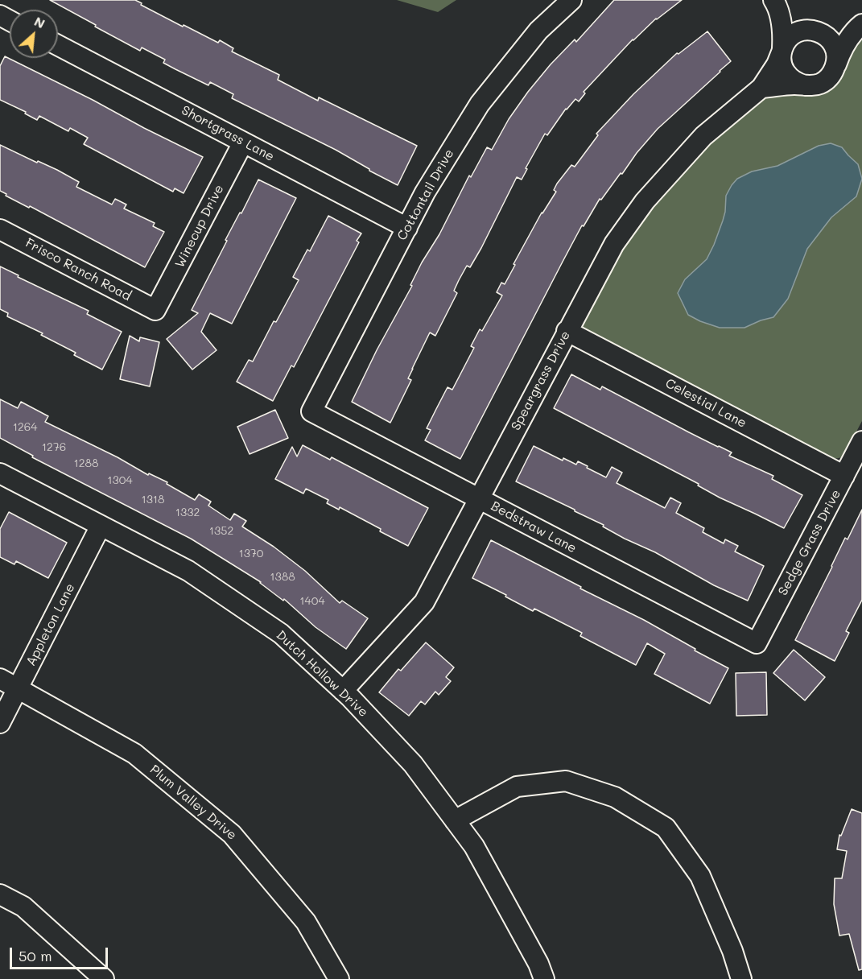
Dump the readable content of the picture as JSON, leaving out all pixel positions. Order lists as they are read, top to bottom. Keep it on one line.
{"streets":{"street":["Shortgrass Lane","Cottontail Drive","Winecup Drive","Frisco Ranch Road","Speargrass Drive","Celestial Lane","Bedstraw Lane","Sedge Grass Drive","Appleton Lane","Dutch Hollow Drive","Plum Valley Drive"]},"crossings":[["Shortgrass Lane","Cottontail Drive"],["Shortgrass Lane","Winecup Drive"],["Cottontail Drive","Bedstraw Lane"],["Winecup Drive","Frisco Ranch Road"],["Speargrass Drive","Celestial Lane"],["Speargrass Drive","Bedstraw Lane"],["Speargrass Drive","Dutch Hollow Drive"],["Celestial Lane","Sedge Grass Drive"],["Bedstraw Lane","Sedge Grass Drive"],["Appleton Lane","Dutch Hollow Drive"],["Appleton Lane","Plum Valley Drive"]],"house_numbers":["1264","1276","1288","1304","1318","1332","1352","1370","1388","1404"],"scale_bar":"50 m","north":"top right"}
